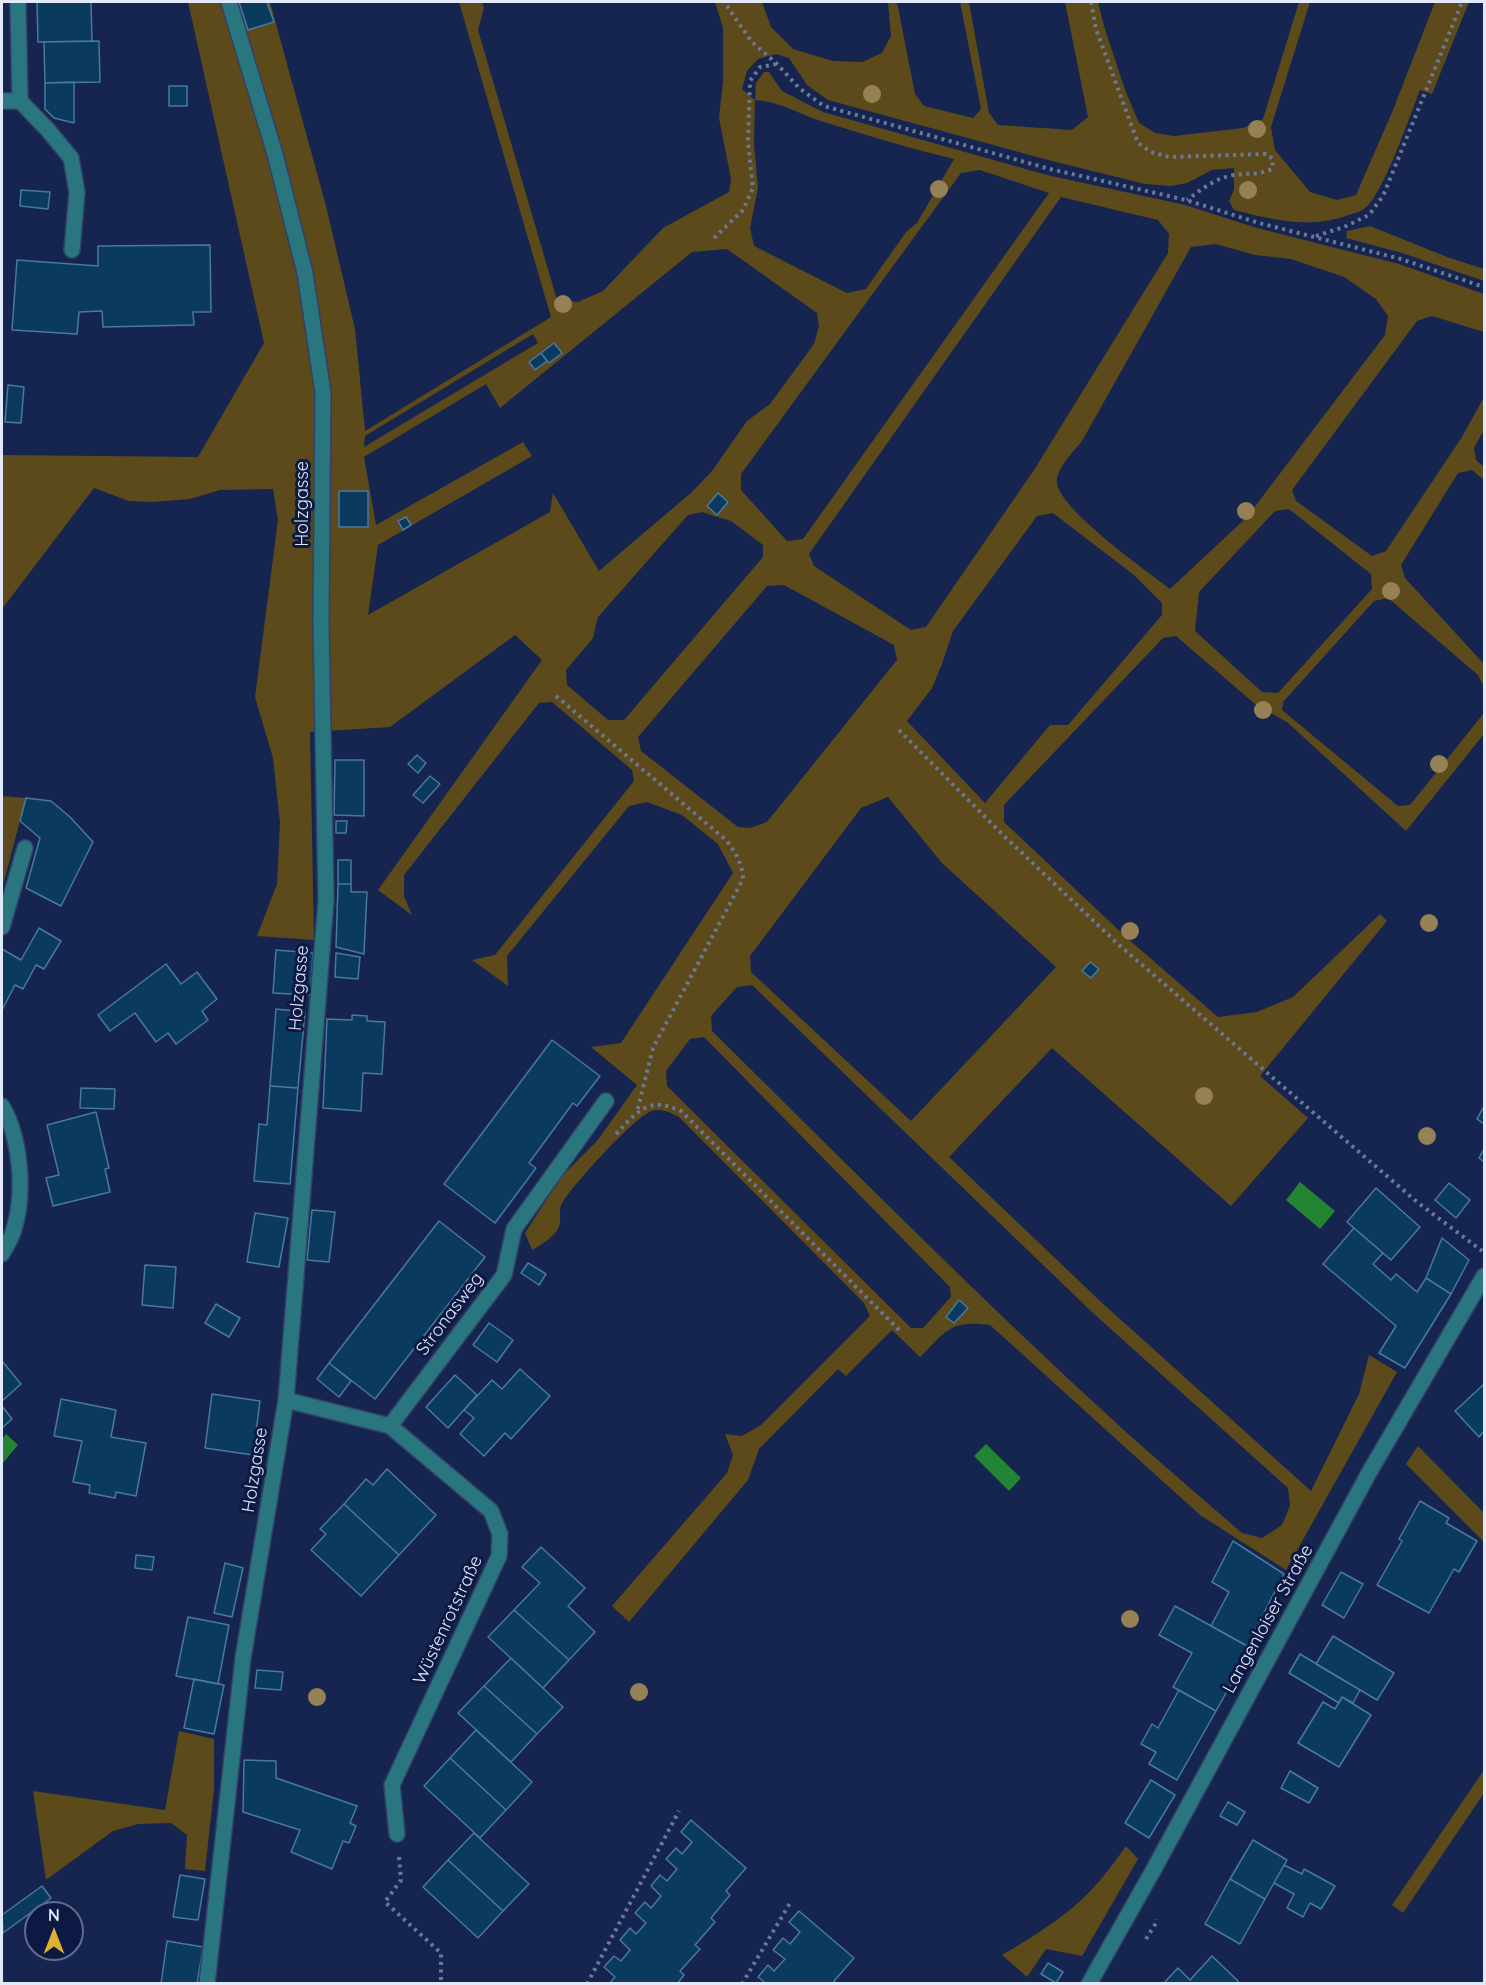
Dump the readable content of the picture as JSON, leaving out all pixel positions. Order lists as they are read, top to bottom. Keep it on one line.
{"streets":{"street":["Holzgasse","Stronasweg","Langenloiser Straße","Wüstenrotstraße"]},"crossings":[["Holzgasse","Wüstenrotstraße"],["Stronasweg","Wüstenrotstraße"]],"north":"top"}
